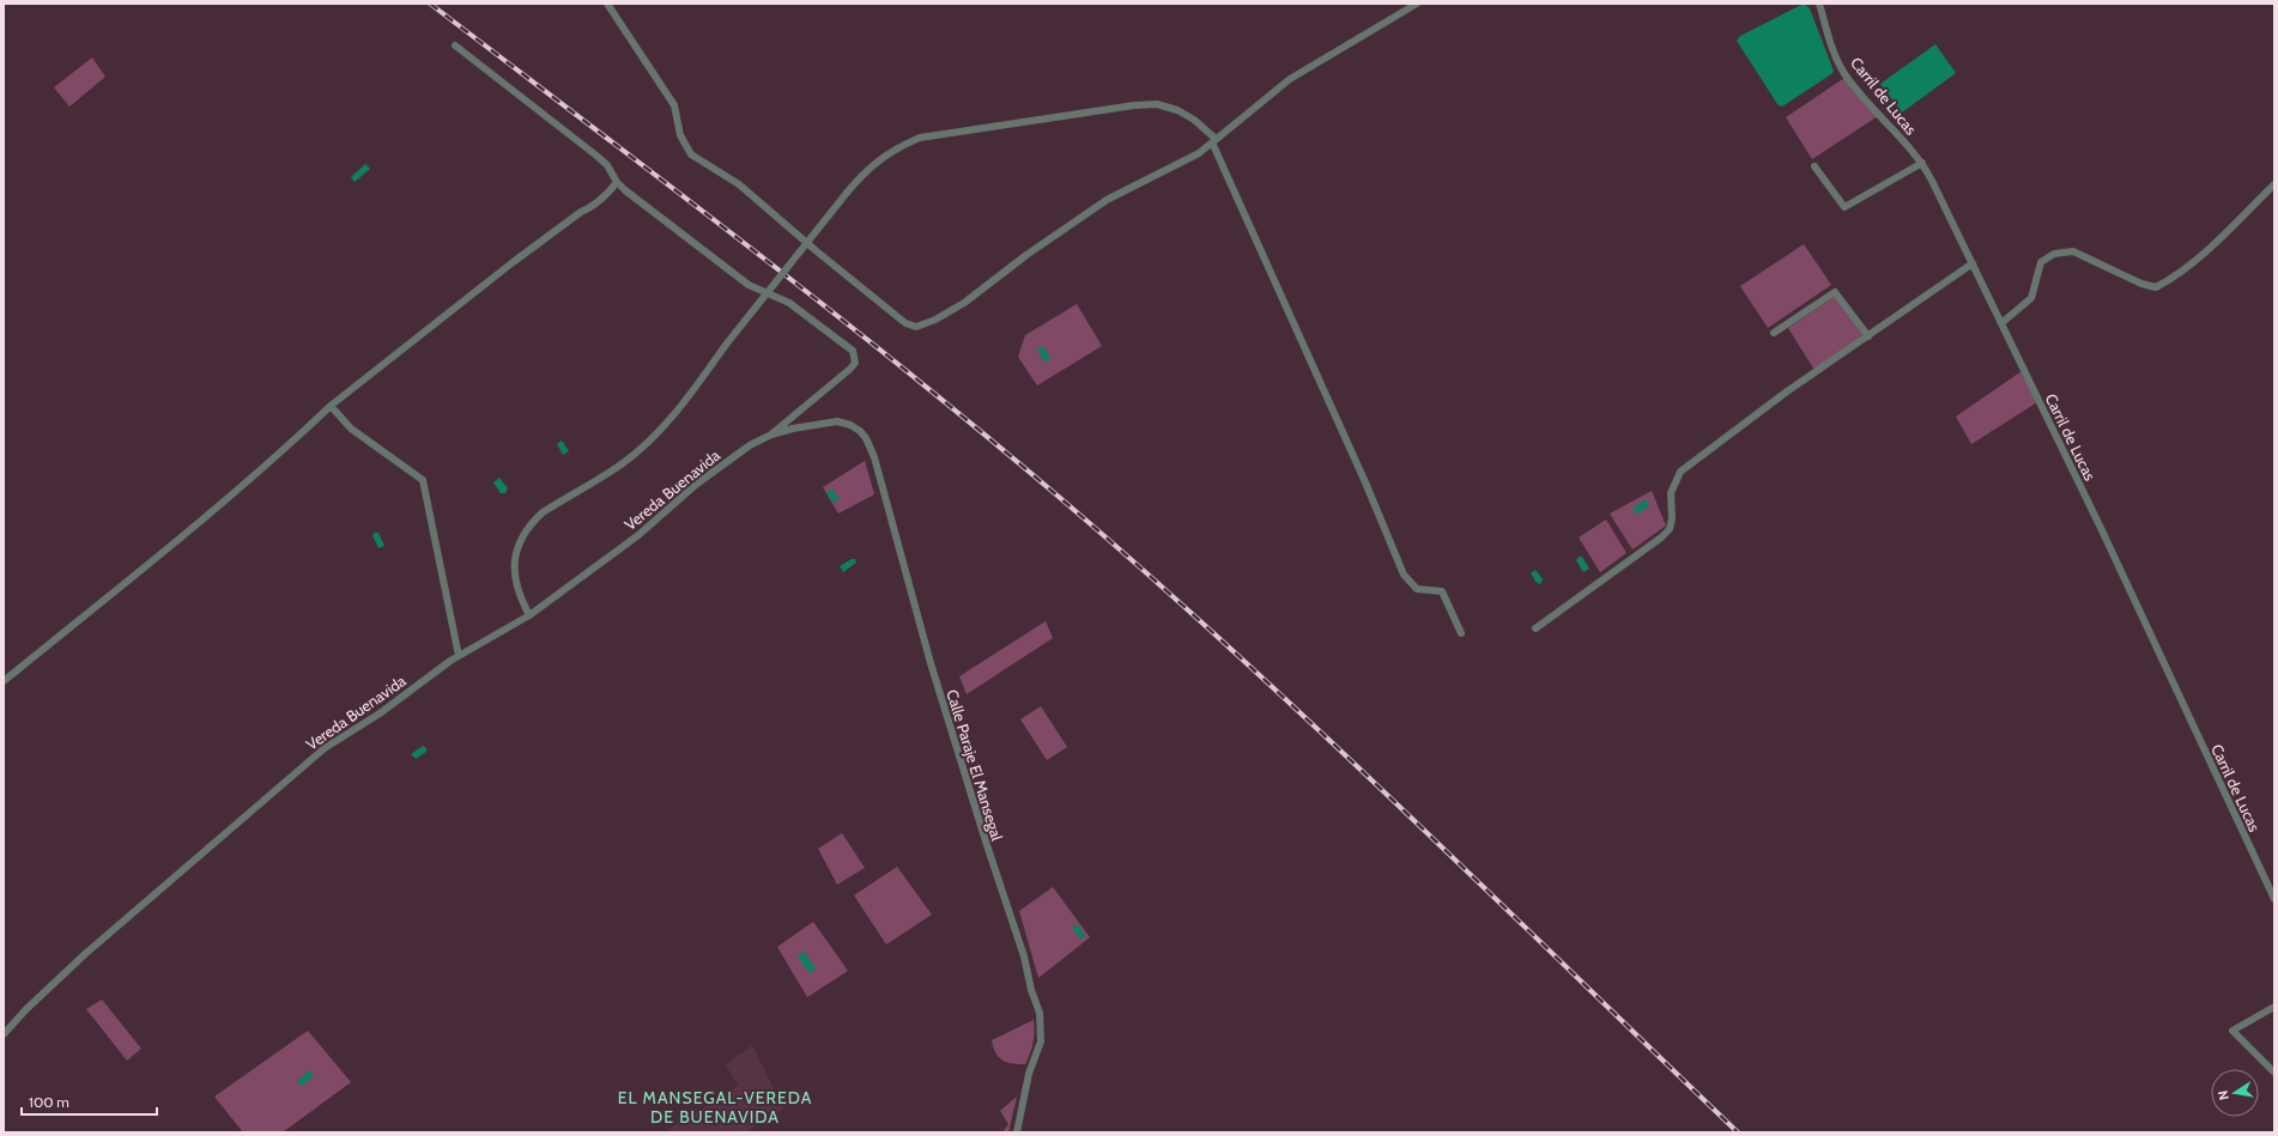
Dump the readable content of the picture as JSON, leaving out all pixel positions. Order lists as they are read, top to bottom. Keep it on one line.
{"streets":{"street":["Carril de Lucas","Vereda Buenavida","Calle Paraje El Mansegal"]},"crossings":[["Vereda Buenavida","Calle Paraje El Mansegal"]],"districts":["EL MANSEGAL-VEREDA DE BUENAVIDA"],"scale_bar":"100 m","north":"left"}
